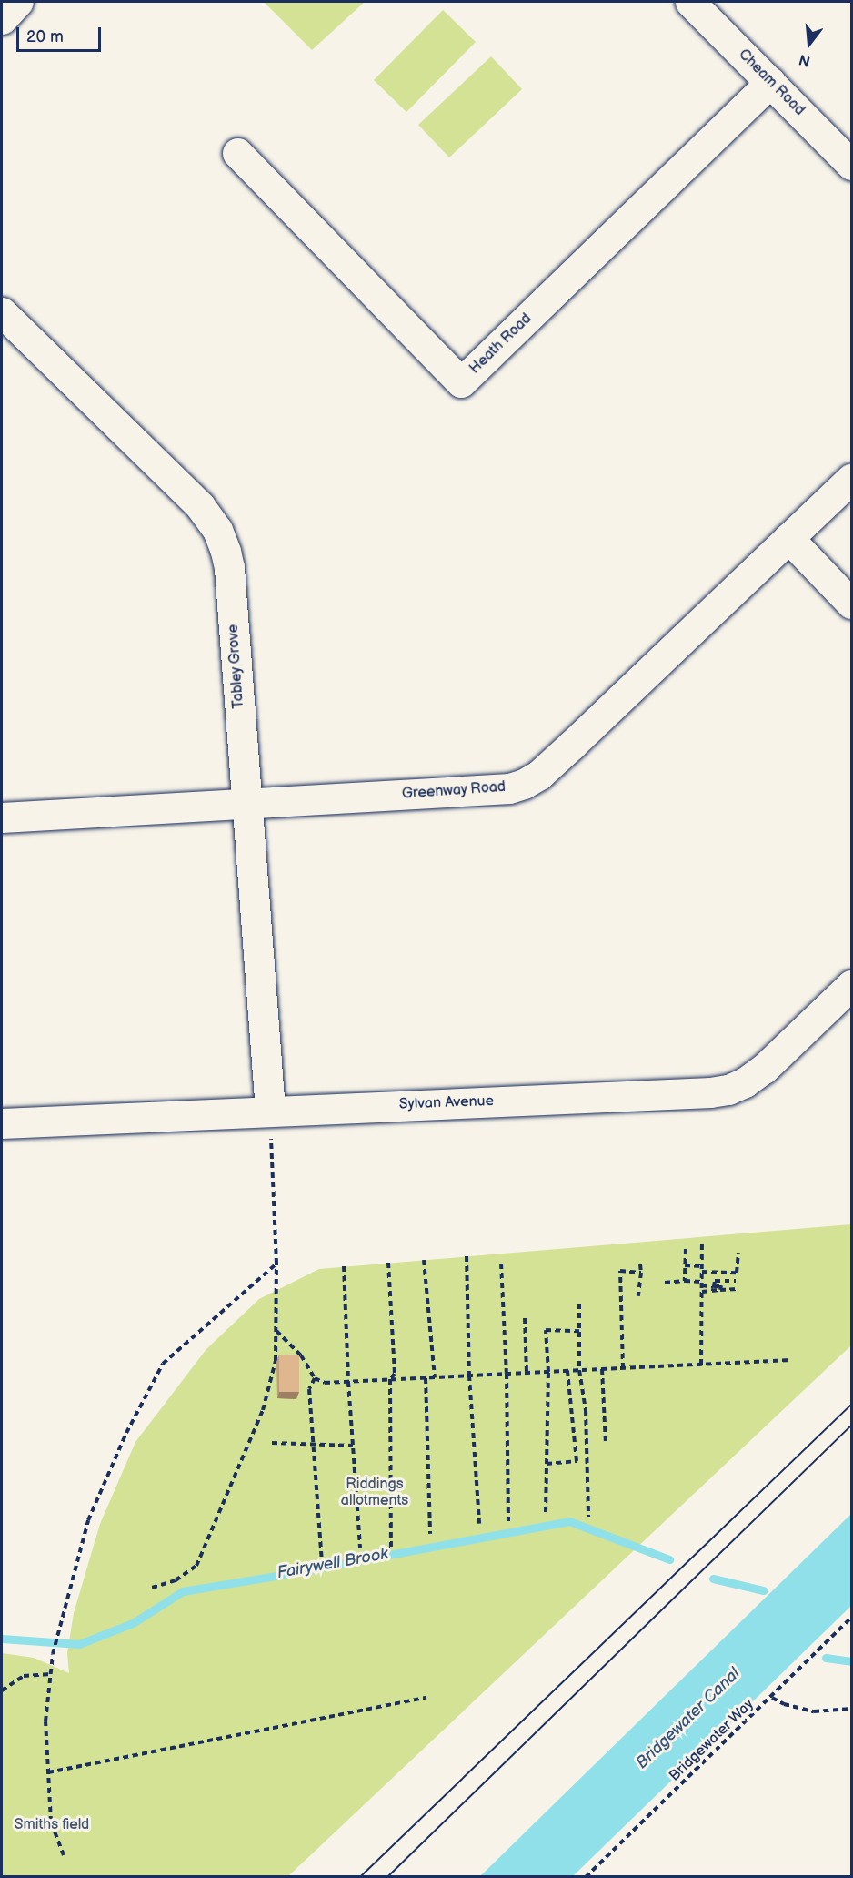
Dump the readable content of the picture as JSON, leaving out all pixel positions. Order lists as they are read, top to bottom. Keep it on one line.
{"streets":{"street":["Cheam Road","Heath Road","Tabley Grove","Greenway Road","Sylvan Avenue"],"path":["Bridgewater Way"]},"crossings":[["Cheam Road","Heath Road"],["Tabley Grove","Greenway Road"],["Tabley Grove","Sylvan Avenue"]],"water":["Fairywell Brook","Bridgewater Canal"],"parks":["Riddings allotments","Smiths field"],"scale_bar":"20 m","north":"bottom"}
